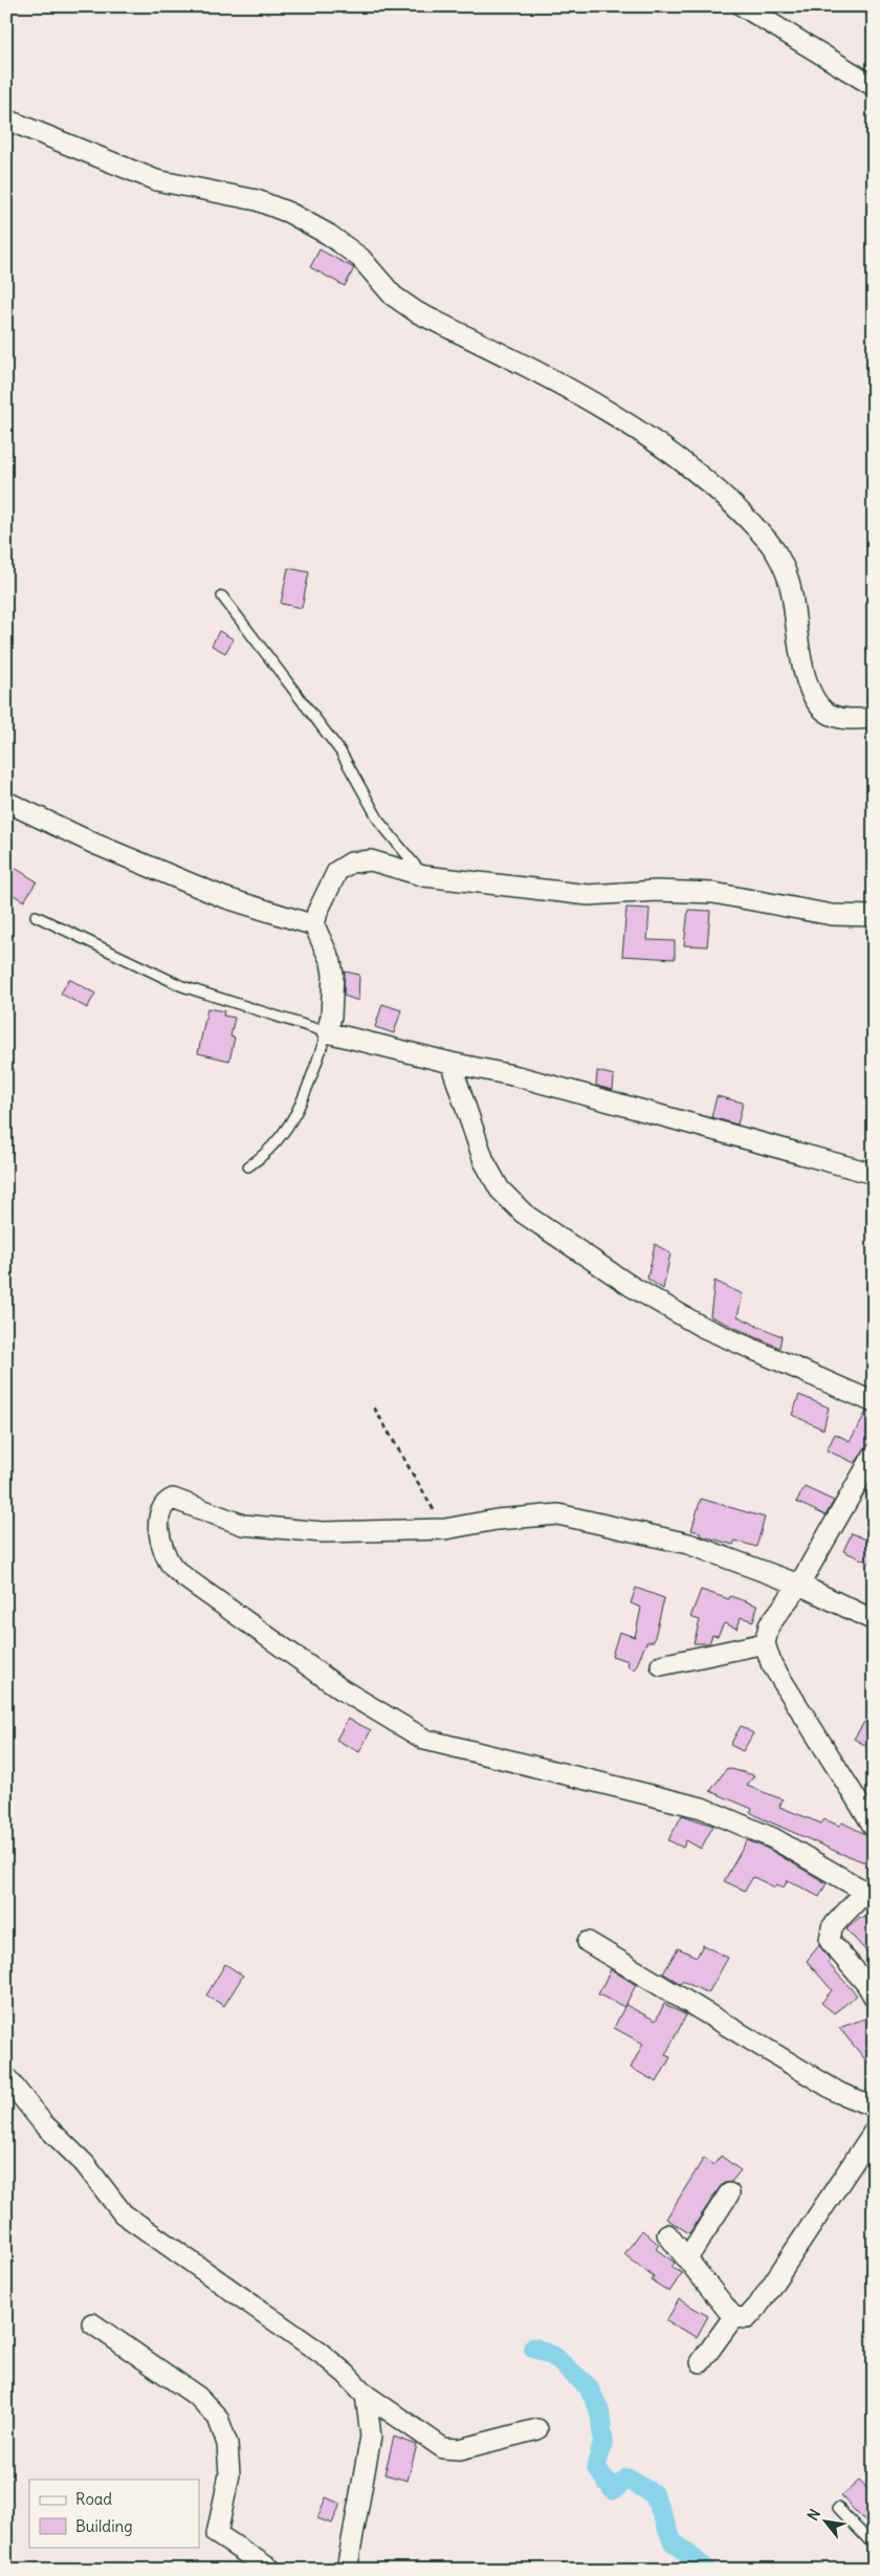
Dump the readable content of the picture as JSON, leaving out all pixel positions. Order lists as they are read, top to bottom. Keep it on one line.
{"legend":["Road","Building"],"north":"top left"}
